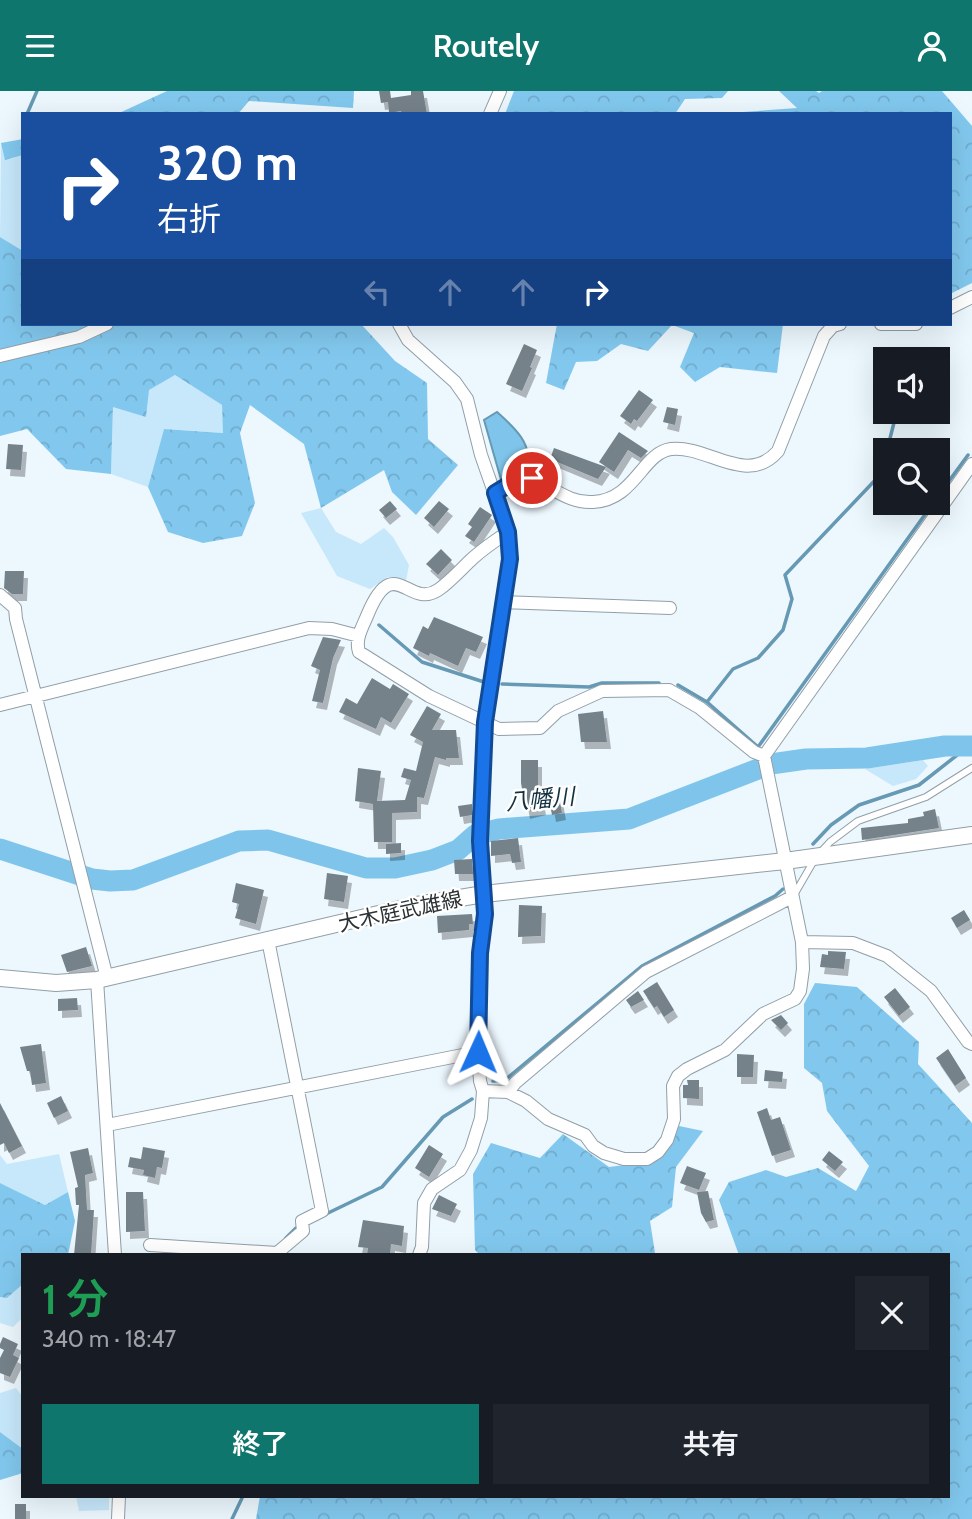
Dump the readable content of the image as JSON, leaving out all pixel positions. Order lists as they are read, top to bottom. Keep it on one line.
{"streets":{"main road":["大木庭武雄線"]},"water":["八幡川"],"page":{"header":"Routely","turn":["320 m","右折"],"heading":["1 分","340 m · 18:47"],"buttons":["終了","共有"]}}
